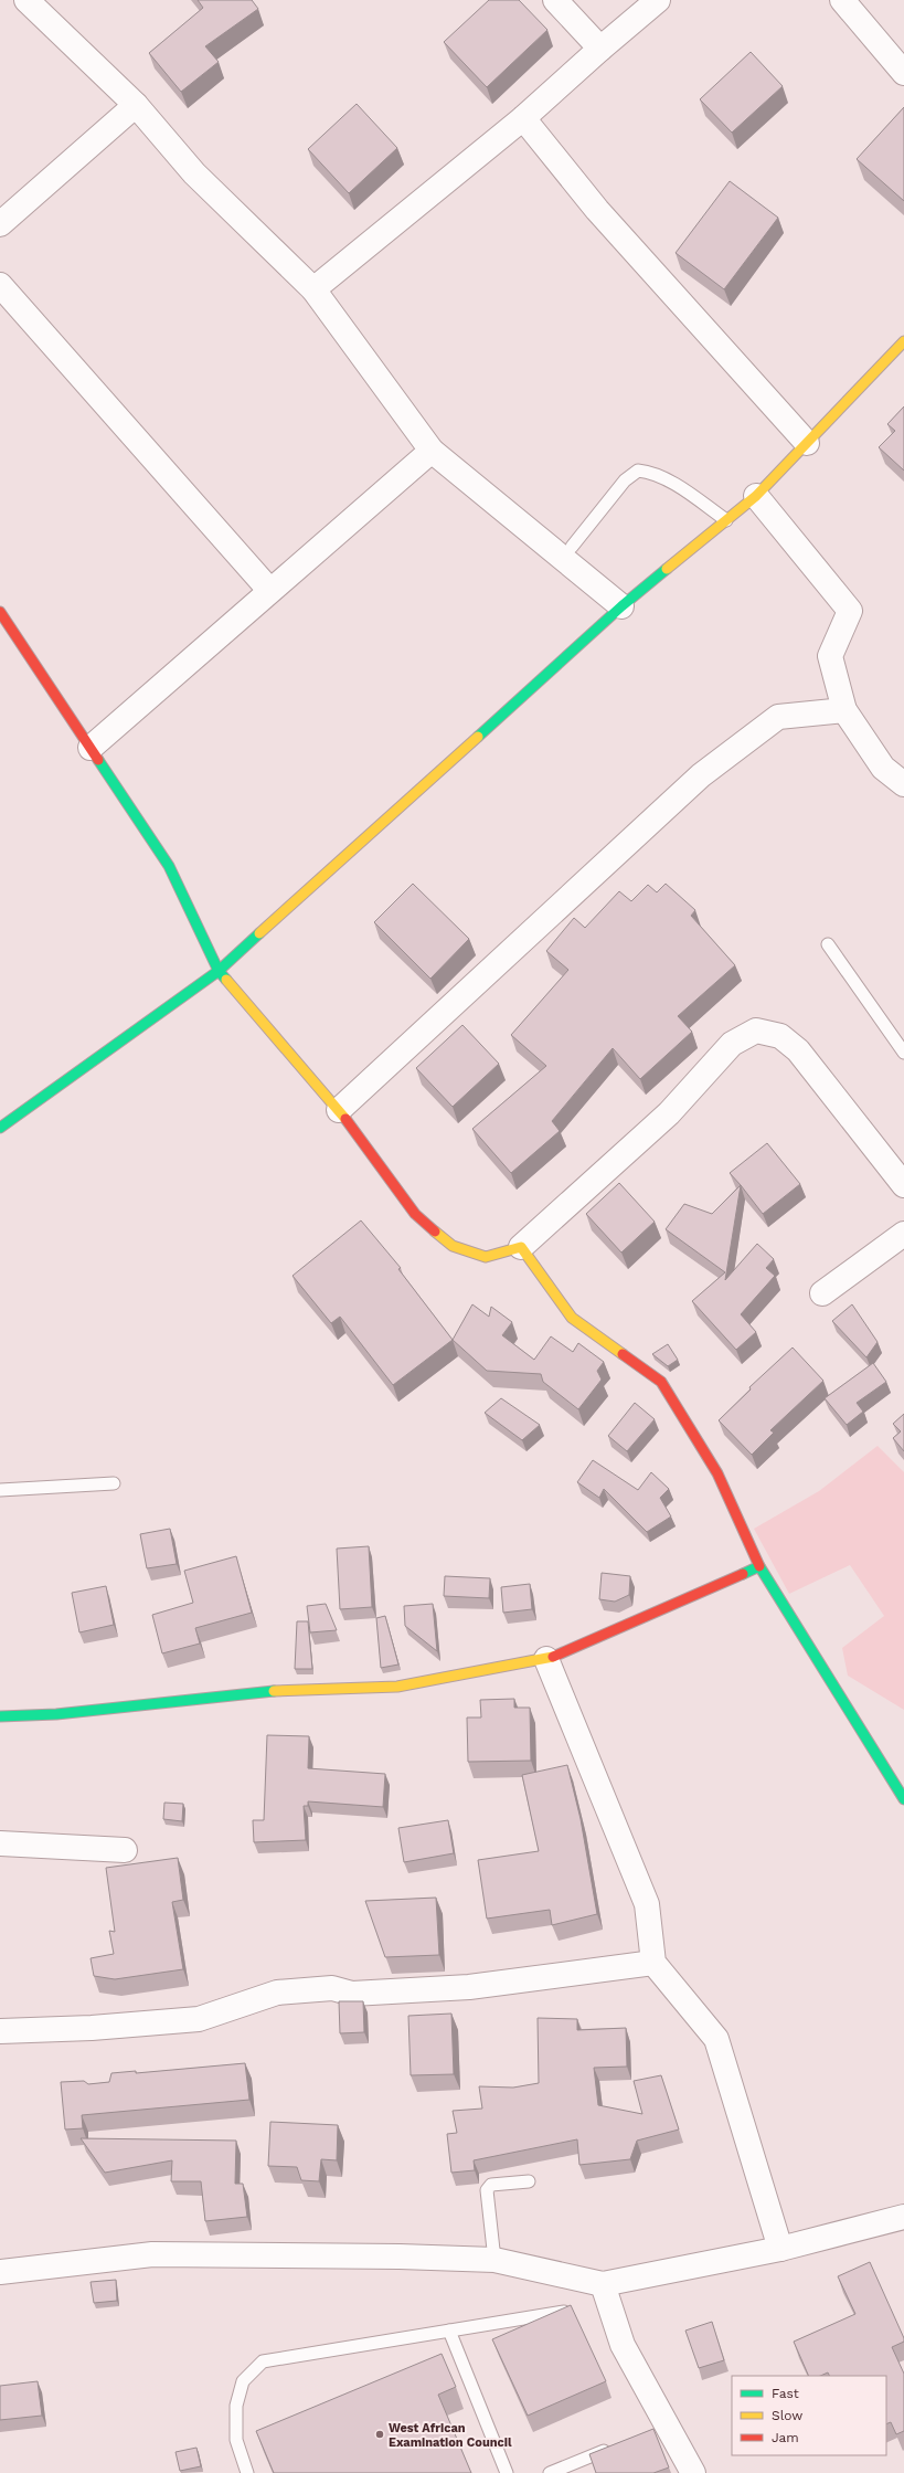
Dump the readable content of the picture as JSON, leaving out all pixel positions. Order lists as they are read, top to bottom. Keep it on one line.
{"places":["West African Examination Council"],"legend":["Fast","Slow","Jam"]}
